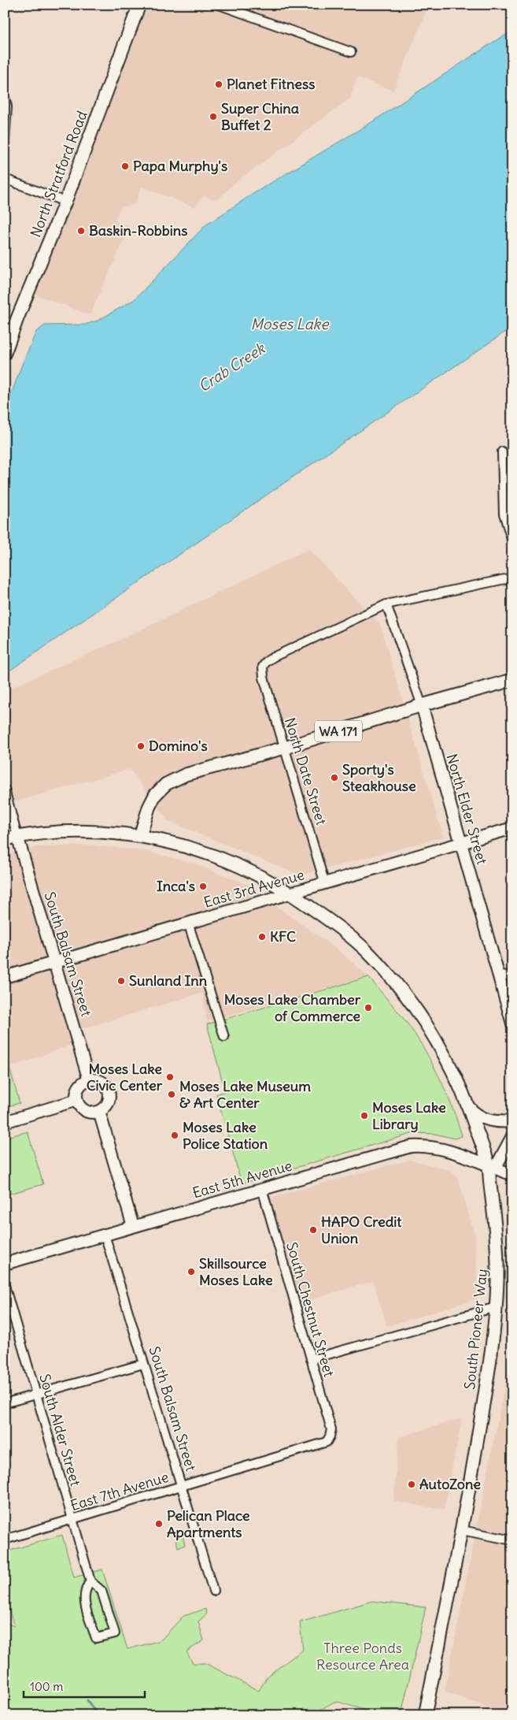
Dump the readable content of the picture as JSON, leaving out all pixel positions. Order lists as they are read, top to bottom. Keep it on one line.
{"streets":{"main road":["North Stratford Road","WA 171","North Elder Street","East 3rd Avenue","South Balsam Street","East 5th Avenue","South Pioneer Way"],"street":["North Date Street","South Chestnut Street","South Alder Street","East 7th Avenue"]},"crossings":[["WA 171","North Date Street"],["WA 171","North Elder Street"],["WA 171","South Pioneer Way"],["North Date Street","North Elder Street"],["North Date Street","East 3rd Avenue"],["North Elder Street","East 3rd Avenue"],["East 3rd Avenue","South Balsam Street"],["East 3rd Avenue","South Pioneer Way"],["South Balsam Street","East 5th Avenue"],["South Balsam Street","South Pioneer Way"],["South Balsam Street","East 7th Avenue"],["East 5th Avenue","South Chestnut Street"],["East 5th Avenue","South Pioneer Way"],["South Chestnut Street","East 7th Avenue"],["South Alder Street","East 7th Avenue"]],"water":["Moses Lake","Crab Creek"],"parks":["Three Ponds Resource Area"],"places":["Planet Fitness","Super China Buffet 2","Papa Murphy's","Baskin-Robbins","Domino's","Sporty's Steakhouse","Inca's","KFC","Sunland Inn","Moses Lake Chamber of Commerce","Moses Lake Civic Center","Moses Lake Museum & Art Center","Moses Lake Library","Moses Lake Police Station","HAPO Credit Union","Skillsource Moses Lake","AutoZone","Pelican Place Apartments"],"scale_bar":"100 m"}
